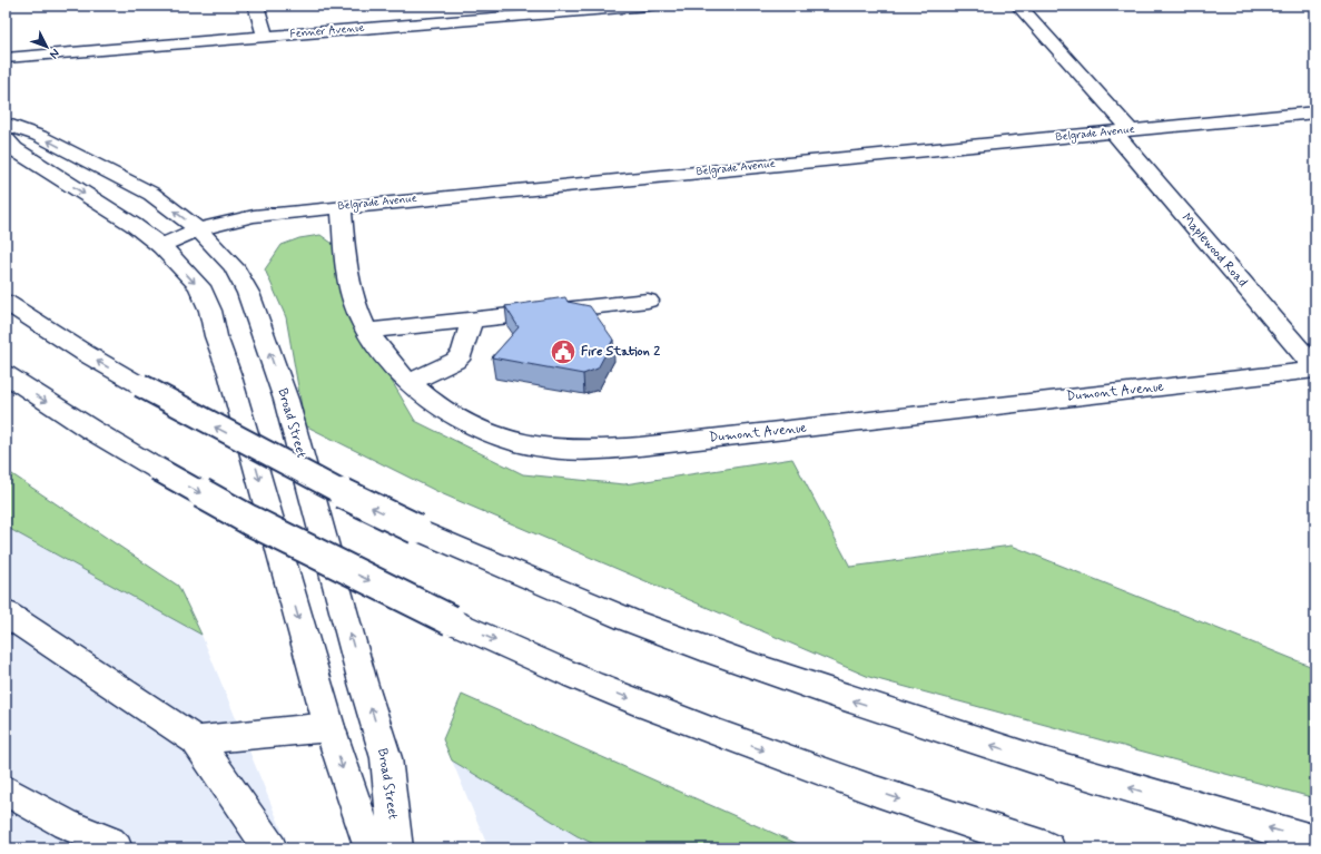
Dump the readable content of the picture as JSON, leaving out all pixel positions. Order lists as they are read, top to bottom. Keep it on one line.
{"streets":{"main road":["Fenner Avenue","Belgrade Avenue","Maplewood Road","Dumont Avenue","Broad Street"]},"crossings":[["Belgrade Avenue","Maplewood Road"],["Belgrade Avenue","Dumont Avenue"],["Belgrade Avenue","Broad Street"],["Maplewood Road","Dumont Avenue"]],"places":{"public building":["Fire Station 2"]},"north":"bottom right"}
